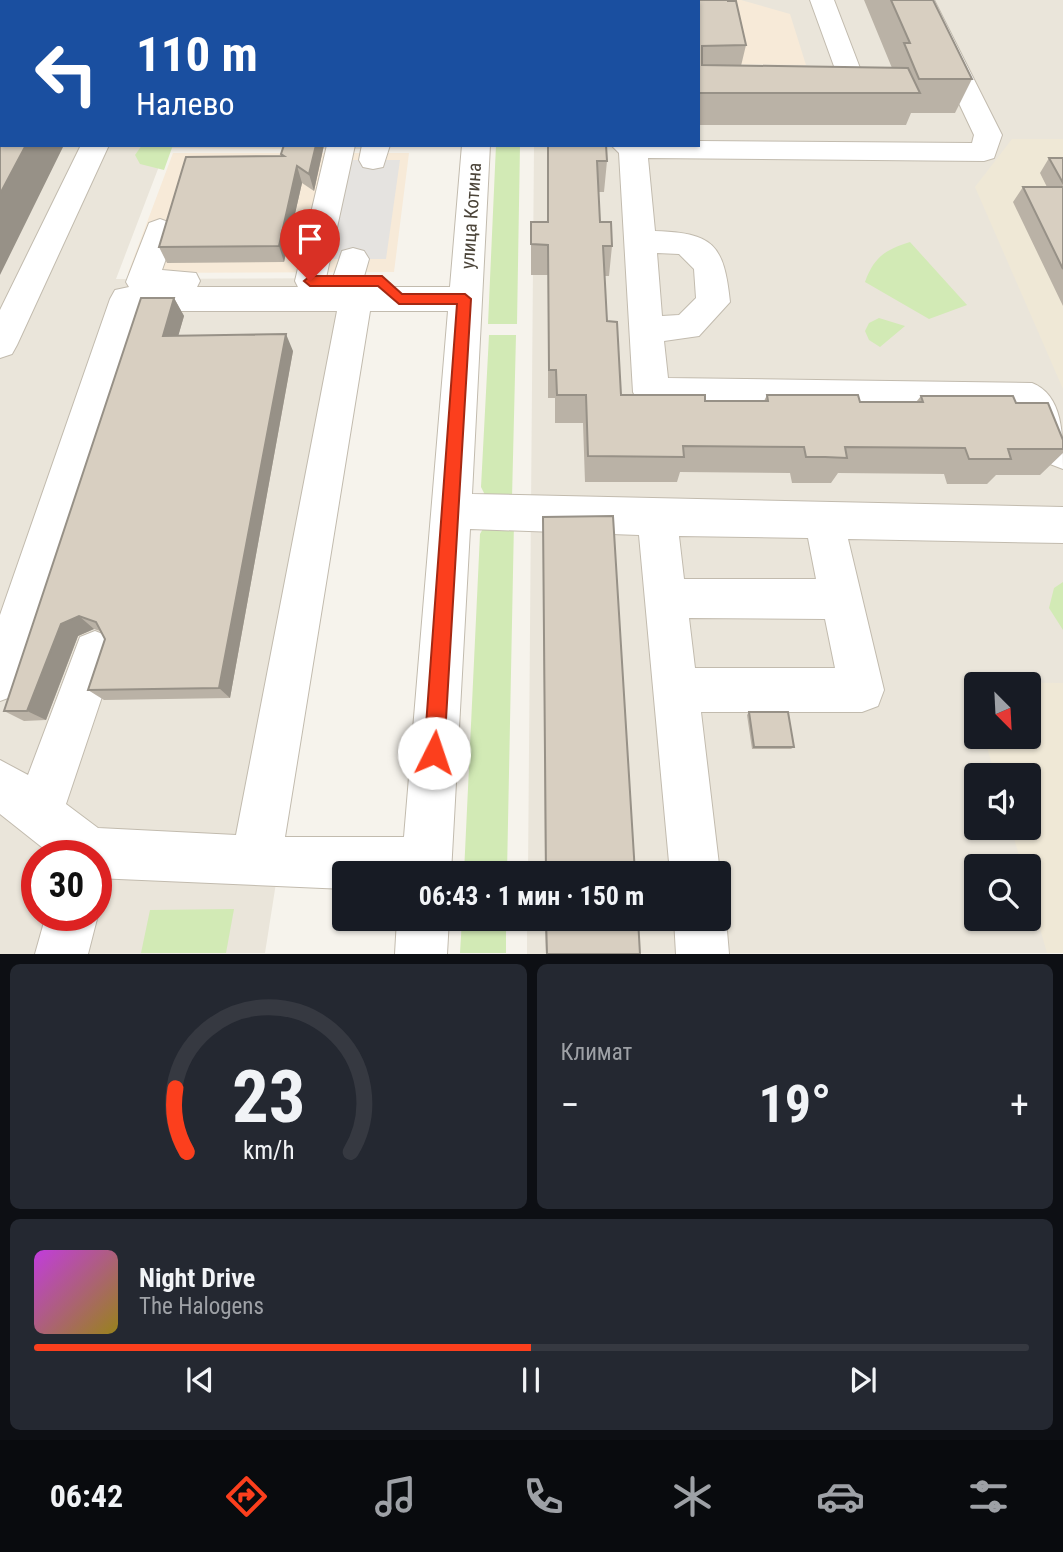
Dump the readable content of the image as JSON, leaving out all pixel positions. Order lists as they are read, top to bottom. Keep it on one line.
{"streets":{"street":["улица Котина"]},"north":"bottom right","page":{"turn":["110 m","Налево"],"limit":"30","trip":"06:43 · 1 мин · 150 m","tile":"Климат","heat":["−","19°","+"],"song":["Night Drive","The Halogens"],"tabs":"06:42","gauge":["23","km/h"]}}
